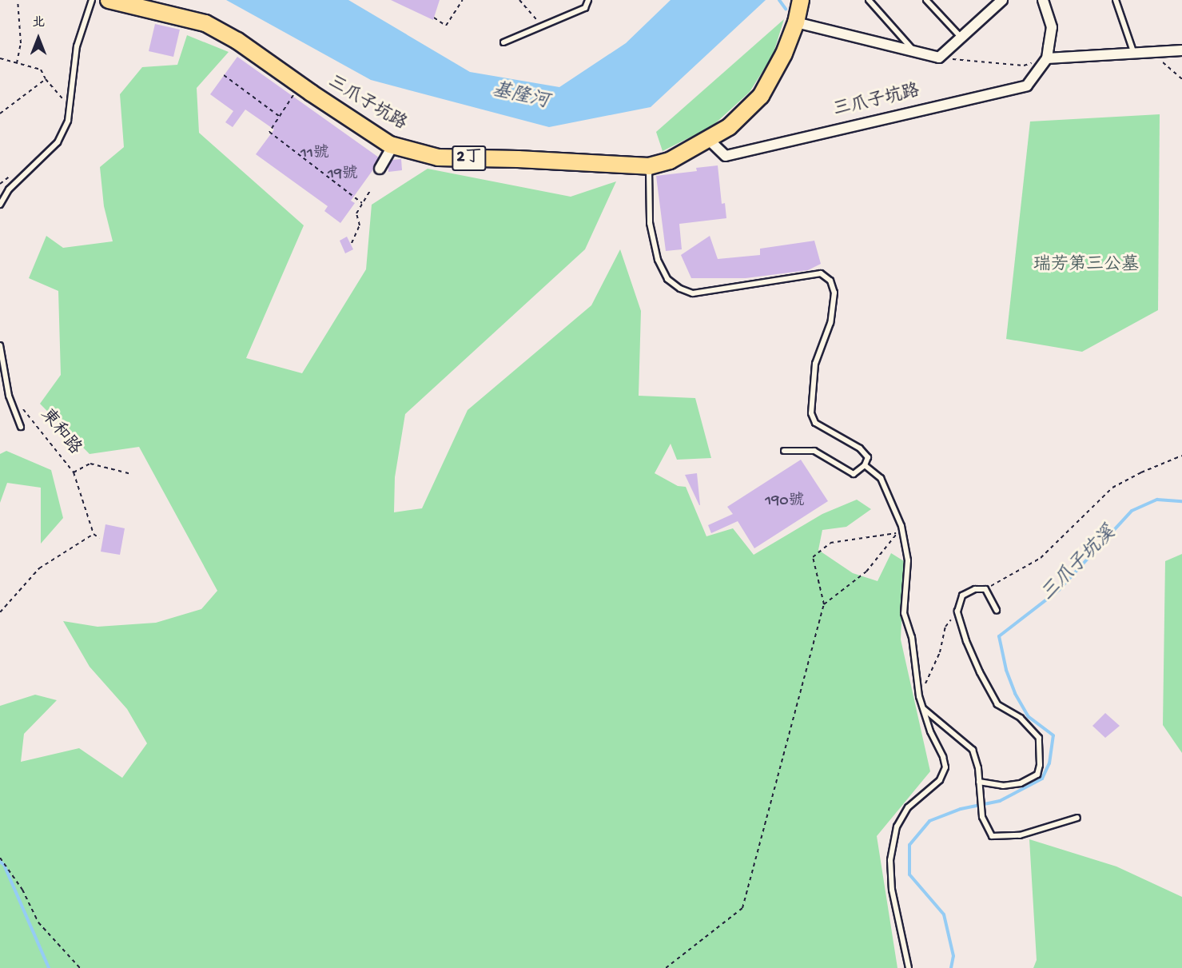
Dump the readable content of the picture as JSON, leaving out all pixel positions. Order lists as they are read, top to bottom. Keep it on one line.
{"streets":{"main road":["三爪子坑路","2丁"],"path":["東和路"]},"water":["基隆河","三爪子坑溪"],"parks":["瑞芳第三公墓"],"house_numbers":["11號","19號","190號"],"north":"top"}
